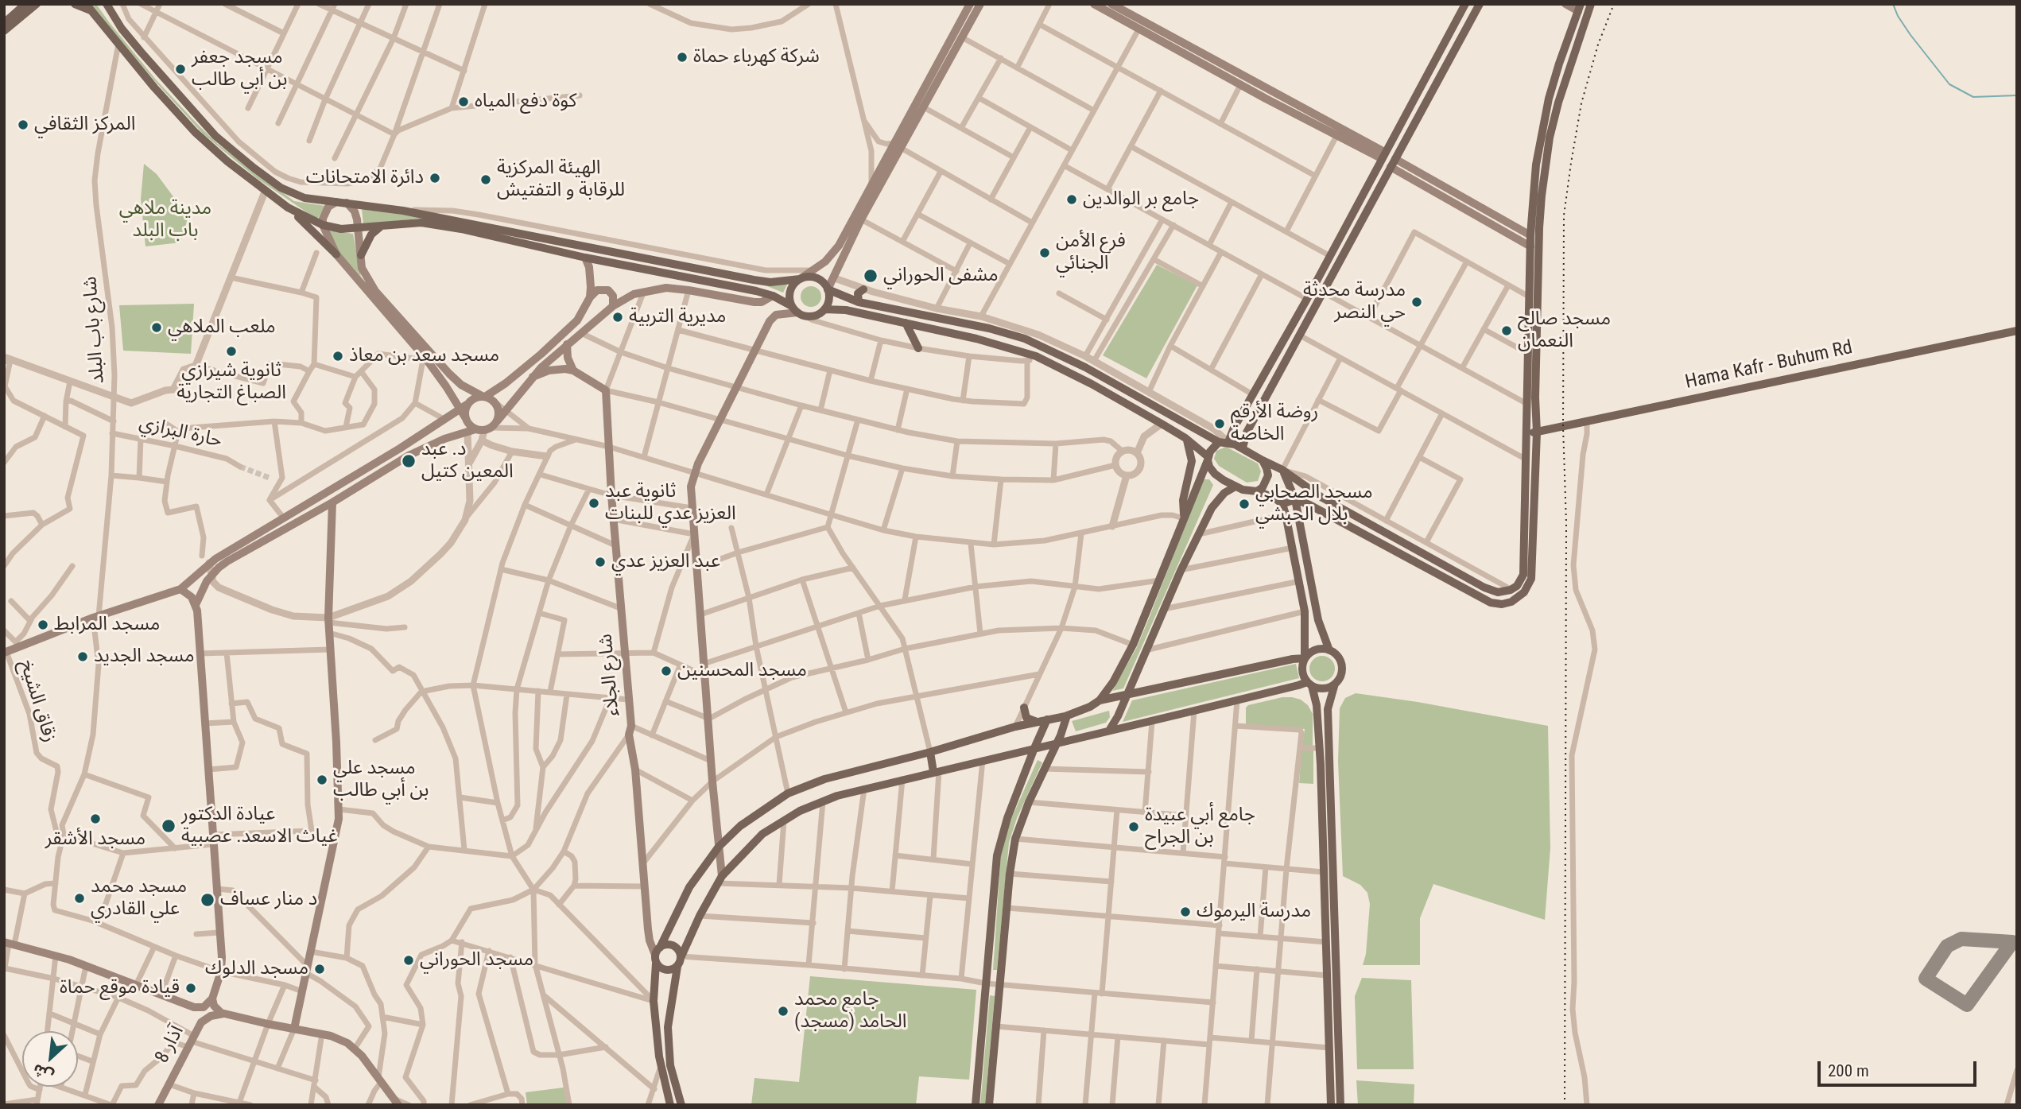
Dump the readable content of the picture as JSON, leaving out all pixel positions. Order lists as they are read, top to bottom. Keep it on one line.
{"streets":{"main road":["Hama Kafr - Buhum Rd","شارع الجلاء","8 آذار"],"street":["شارع باب البلد","حارة البرازي","زقاق الشيخ"]},"crossings":[["شارع باب البلد","حارة البرازي"],["شارع باب البلد","زقاق الشيخ"]],"parks":["مدينة ملاهي باب البلد"],"places":["شركة كهرباء حماة","مسجد جعفر بن أبي طالب","كوة دفع المياه","المركز الثقافي","دائرة الامتحانات","الهيئة المركزية للرقابة و التفتيش","جامع بر الوالدين","فرع الأمن الجنائي","مشفى الحوراني","مدرسة محدثة حي النصر","مديرية التربية","ملعب الملاهي","مسجد صالح النعمان","ثانوية شيرازي الصباغ التجارية","مسجد سعد بن معاذ","روضة الأرقم الخاصة","د. عبد المعين كتيل","ثانوية عبد العزيز عدي للبنات","مسجد الصحابي بلال الحبشي","عبد العزيز عدي","مسجد المرابط","مسجد الجديد","مسجد المحسنين","مسجد علي بن أبي طالب","مسجد الأشقر","عيادة الدكتور غياث الاسعد. عصبية","جامع أبي عبيدة بن الجراح","مسجد محمد علي القادري","د منار عساف","مدرسة اليرموك","مسجد الحوراني","مسجد الدلوك","قيادة موقع حماة","جامع محمد الحامد (مسجد)"],"scale_bar":"200 m","north":"bottom left"}
